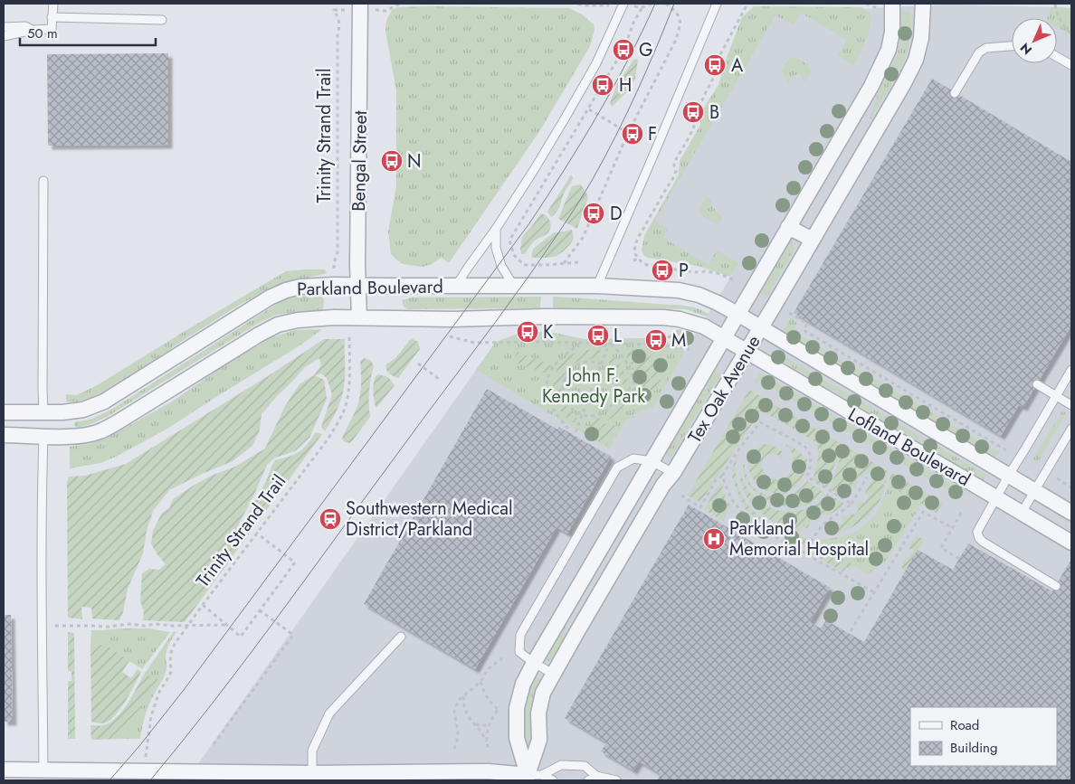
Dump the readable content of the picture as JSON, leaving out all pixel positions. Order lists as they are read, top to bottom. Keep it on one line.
{"streets":{"street":["Bengal Street","Parkland Boulevard","Tex Oak Avenue","Lofland Boulevard"],"path":["Trinity Strand Trail"]},"crossings":[["Bengal Street","Parkland Boulevard"],["Parkland Boulevard","Tex Oak Avenue"],["Parkland Boulevard","Lofland Boulevard"],["Tex Oak Avenue","Lofland Boulevard"]],"parks":["John F. Kennedy Park"],"places":{"bus stop":["G","A","H","B","F","N","D","P","K","L","M"],"station":["Southwestern Medical District/Parkland"],"hospital":["Parkland Memorial Hospital"]},"legend":["Road","Building"],"scale_bar":"50 m","north":"bottom left"}
